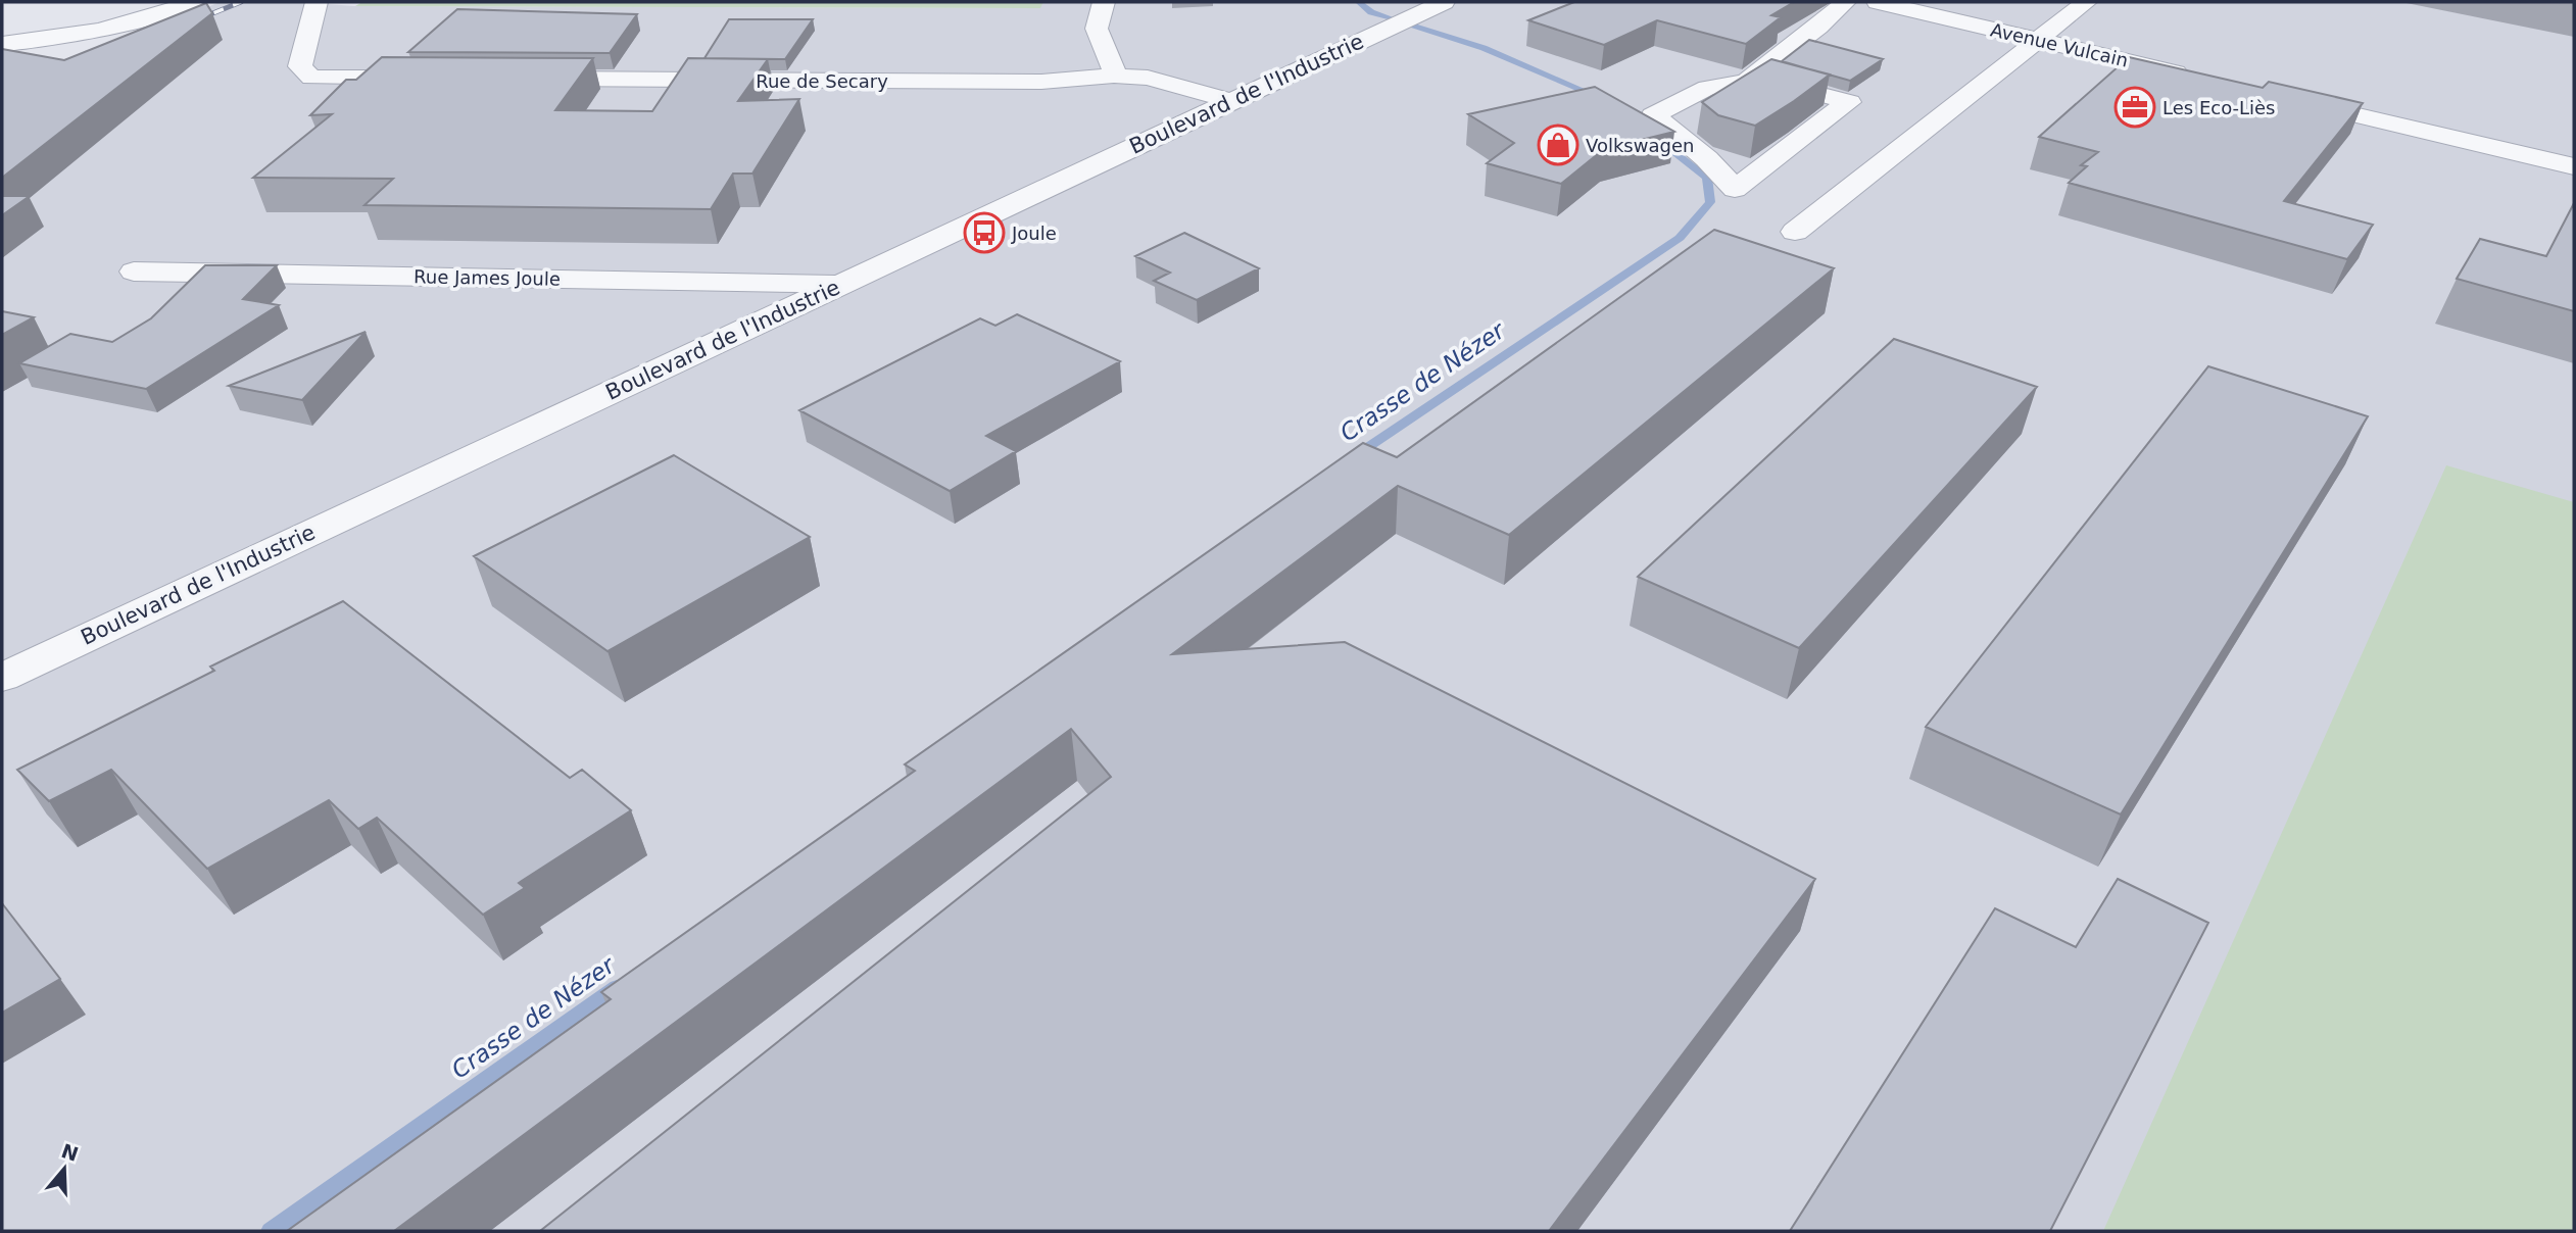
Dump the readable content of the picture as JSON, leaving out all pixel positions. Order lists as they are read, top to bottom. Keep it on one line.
{"streets":{"street":["Avenue Vulcain","Rue de Secary","Boulevard de l'Industrie","Rue James Joule"]},"crossings":[["Rue de Secary","Boulevard de l'Industrie"],["Boulevard de l'Industrie","Rue James Joule"]],"water":["Crasse de Nézer"],"places":{"office":["Les Eco-Liès"],"shop":["Volkswagen"],"bus stop":["Joule"]},"north":"top"}
